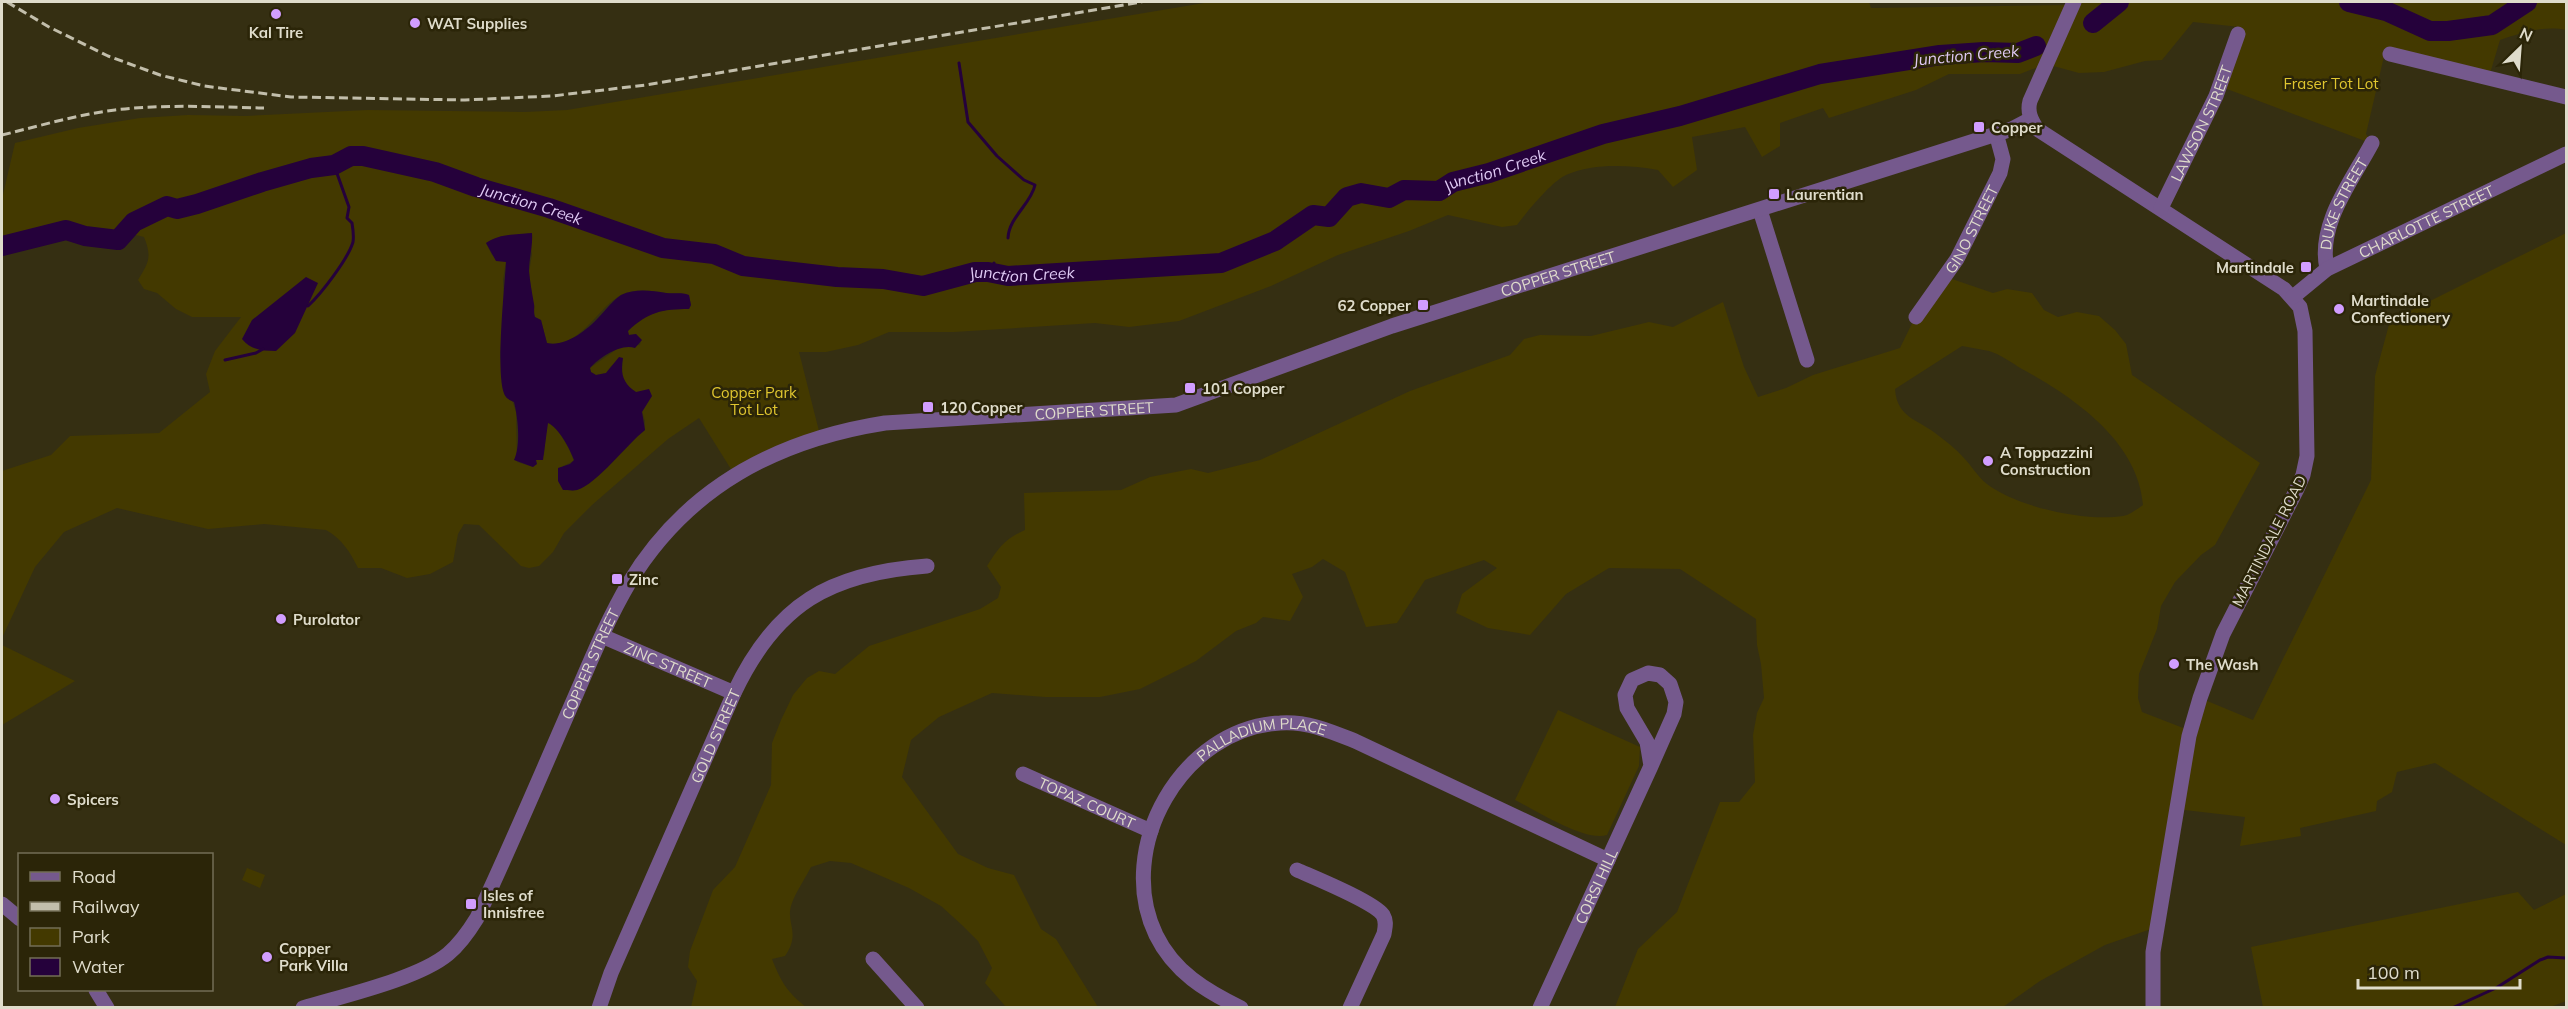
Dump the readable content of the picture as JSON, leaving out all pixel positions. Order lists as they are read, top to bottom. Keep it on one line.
{"streets":{"street":["LAWSON STREET","DUKE STREET","CHARLOTTE STREET","GINO STREET","COPPER STREET","MARTINDALE ROAD","ZINC STREET","GOLD STREET","PALLADIUM PLACE","TOPAZ COURT","CORSI HILL"]},"crossings":[["DUKE STREET","CHARLOTTE STREET"],["CHARLOTTE STREET","MARTINDALE ROAD"],["GINO STREET","COPPER STREET"],["COPPER STREET","ZINC STREET"],["ZINC STREET","GOLD STREET"],["PALLADIUM PLACE","TOPAZ COURT"],["PALLADIUM PLACE","CORSI HILL"]],"water":["Junction Creek"],"parks":["Fraser Tot Lot","Copper Park Tot Lot"],"places":{"other":["Kal Tire","WAT Supplies","Martindale Confectionery","A Toppazzini Construction","Purolator","The Wash","Spicers","Copper Park Villa"],"transit":["Copper","Laurentian","Martindale","62 Copper","101 Copper","120 Copper","Zinc","Isles of Innisfree"]},"legend":["Road","Railway","Park","Water"],"scale_bar":"100 m","north":"top right"}
